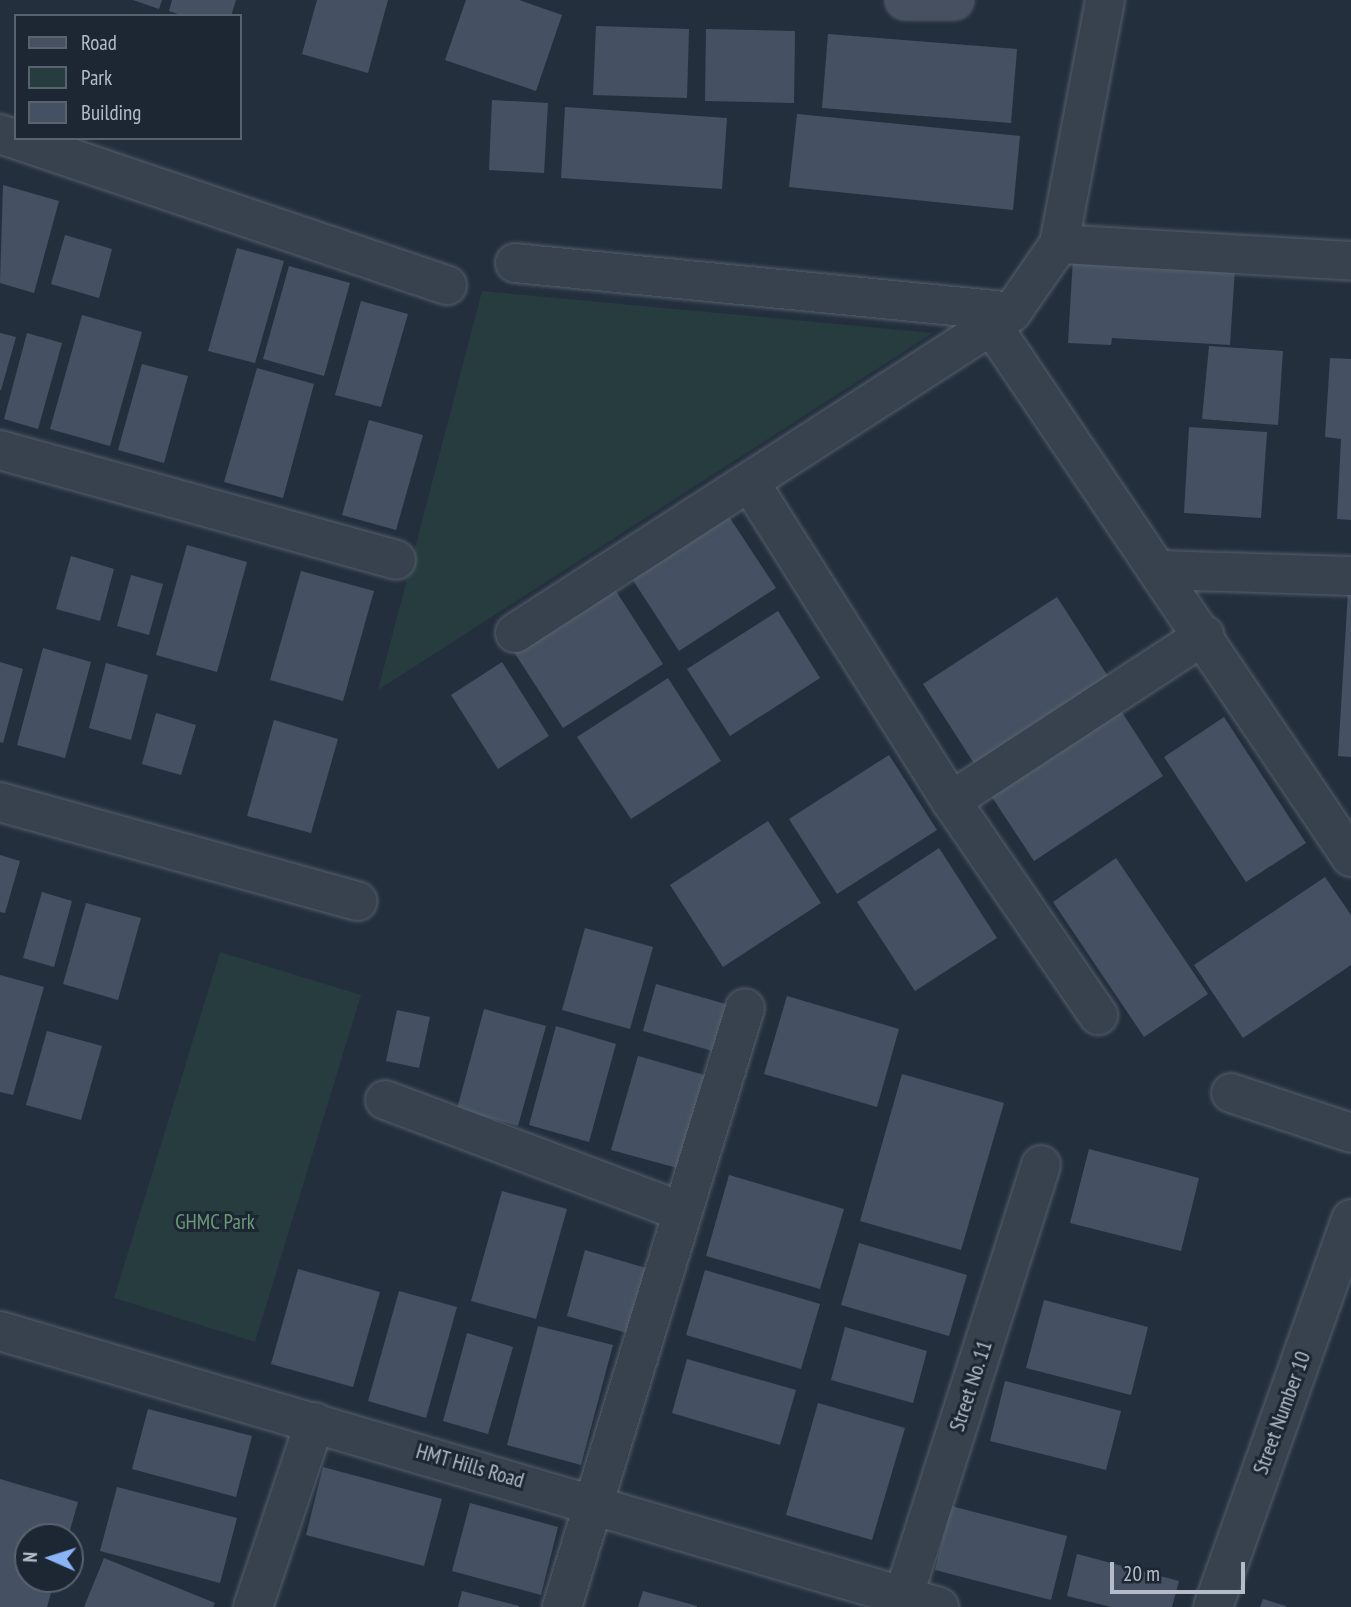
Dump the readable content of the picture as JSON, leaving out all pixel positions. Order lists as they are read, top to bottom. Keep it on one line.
{"streets":{"street":["Street No. 11","Street Number 10","HMT Hills Road"]},"crossings":[["Street No. 11","HMT Hills Road"]],"parks":["GHMC Park"],"legend":["Road","Park","Building"],"scale_bar":"20 m","north":"left"}
